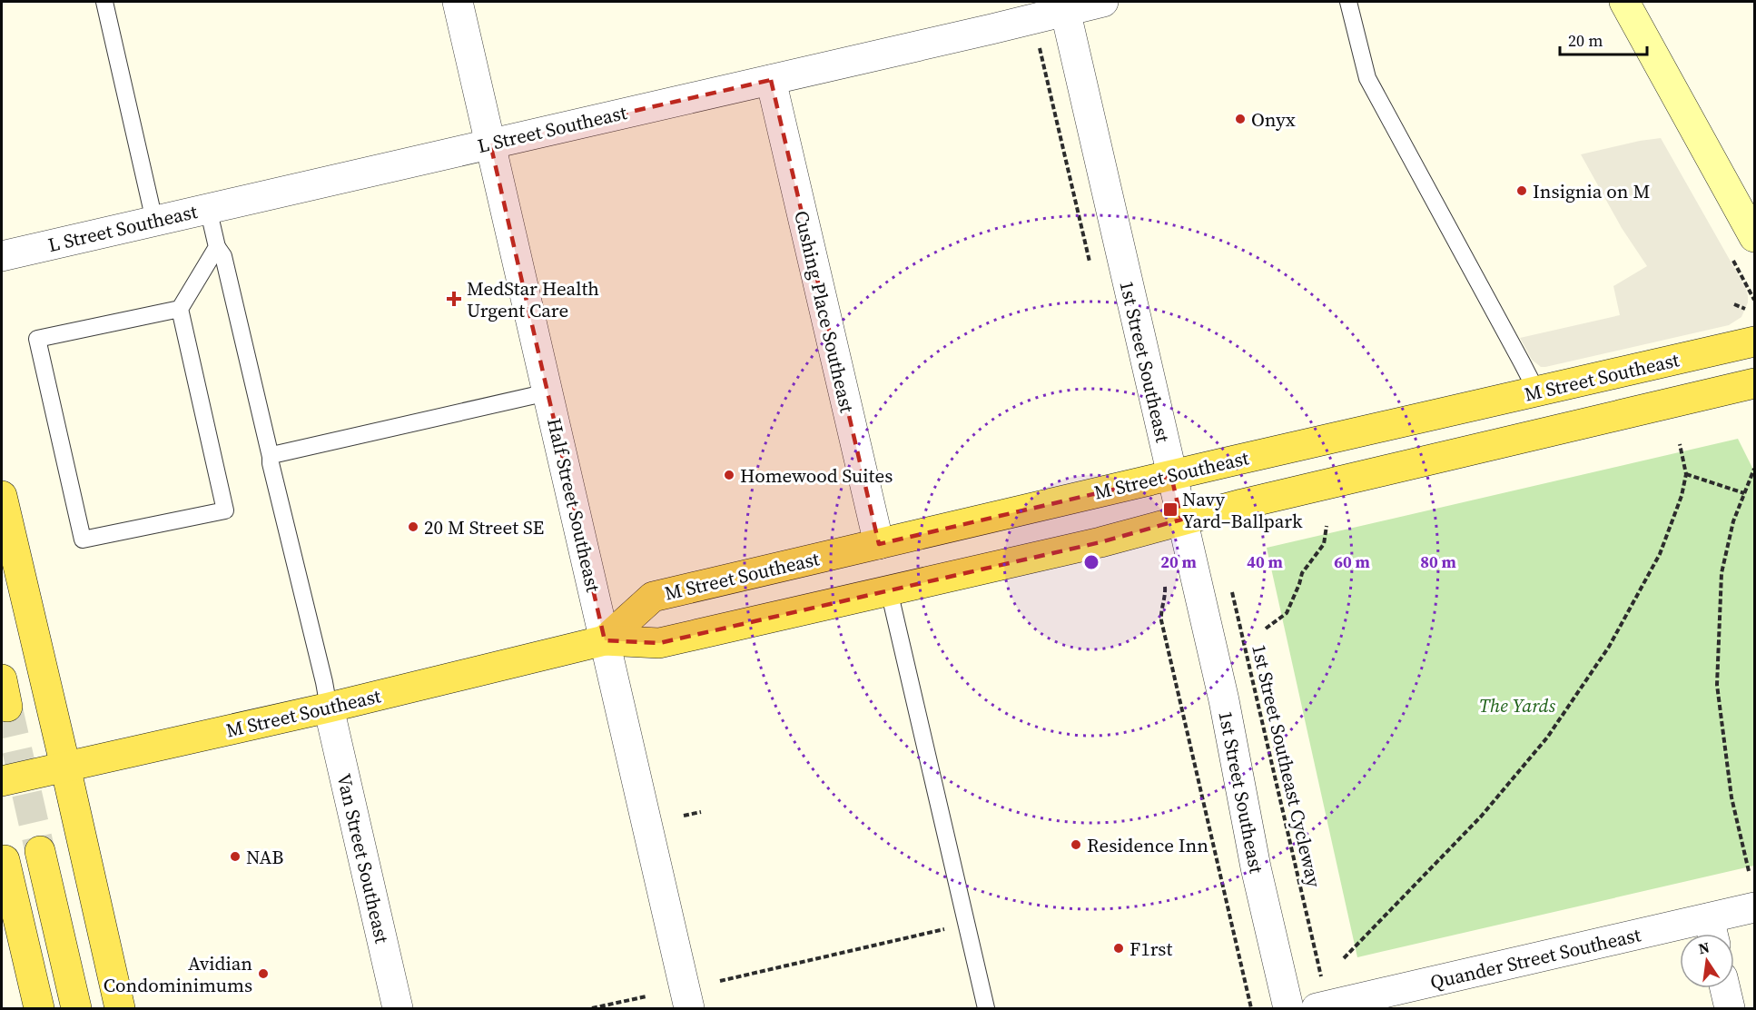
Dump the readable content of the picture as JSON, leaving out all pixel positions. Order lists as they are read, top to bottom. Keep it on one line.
{"streets":{"main road":["M Street Southeast"],"street":["L Street Southeast","Cushing Place Southeast","1st Street Southeast","Half Street Southeast","Van Street Southeast","Quander Street Southeast"],"path":["1st Street Southeast Cycleway"]},"crossings":[["L Street Southeast","Cushing Place Southeast"],["L Street Southeast","1st Street Southeast"],["L Street Southeast","Half Street Southeast"],["Cushing Place Southeast","M Street Southeast"],["1st Street Southeast","M Street Southeast"],["M Street Southeast","Half Street Southeast"],["M Street Southeast","Van Street Southeast"]],"parks":["The Yards"],"places":{"other":["Onyx","Insignia on M","Homewood Suites","20 M Street SE","Residence Inn","NAB","F1rst","Avidian Condominimums"],"health":["MedStar Health Urgent Care"],"transit":["Navy Yard–Ballpark"]},"scale_bar":"20 m","north":"top","rings":["20 m","40 m","60 m","80 m"]}
